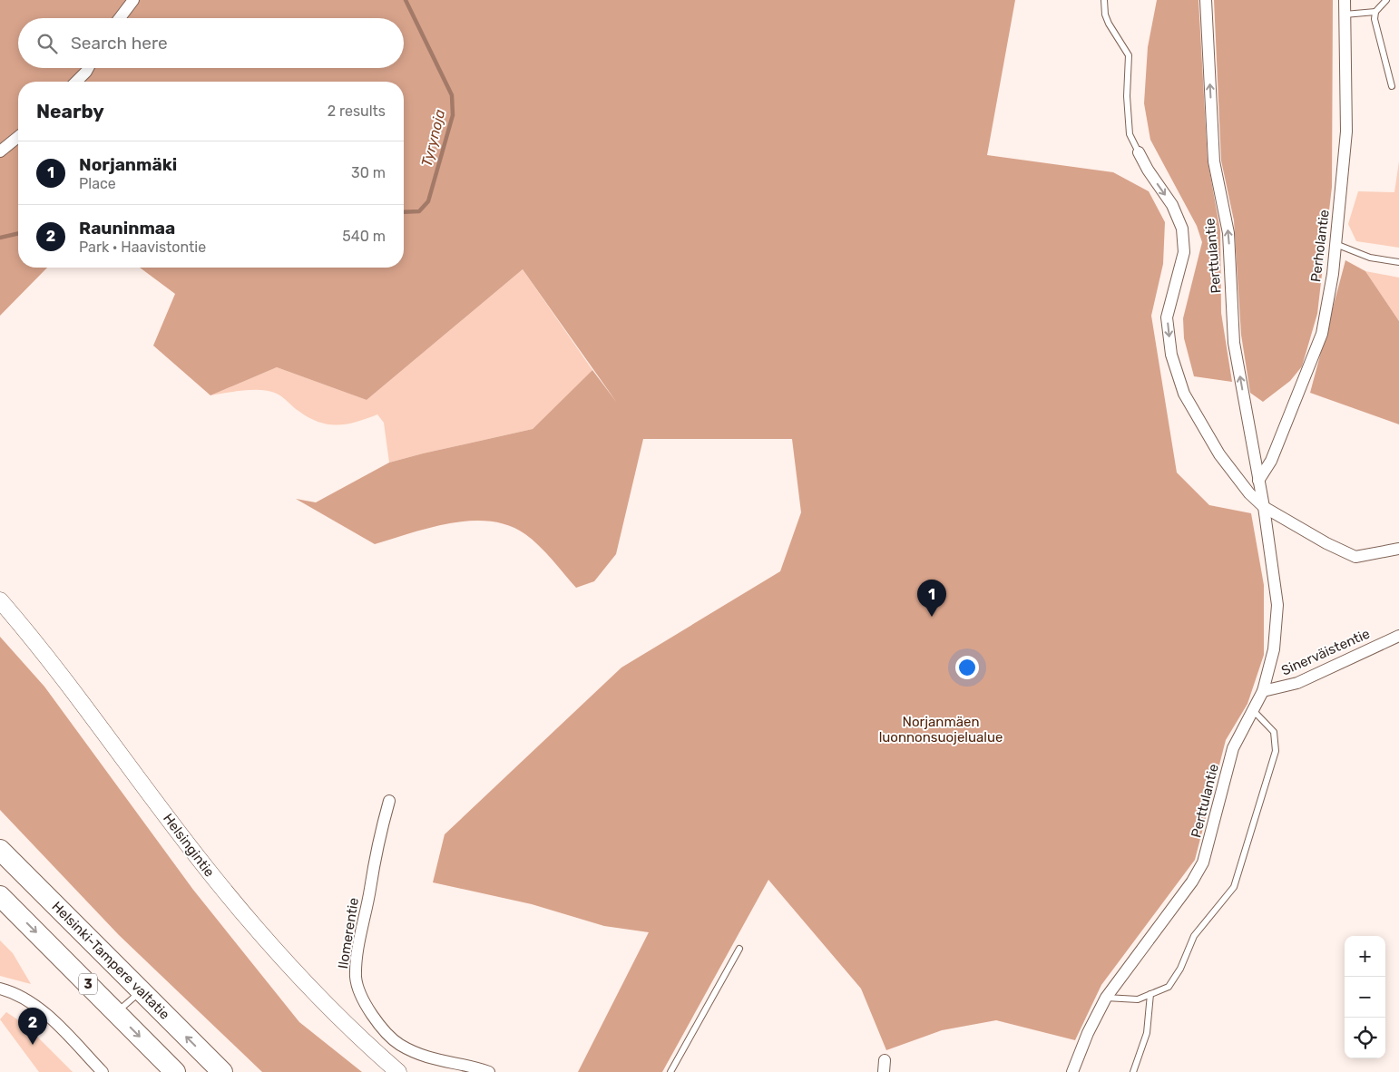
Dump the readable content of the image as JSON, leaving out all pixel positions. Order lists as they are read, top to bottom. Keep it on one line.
{"streets":{"highway":["Helsinki-Tampere valtatie","3"],"main road":["Helsingintie"],"street":["Perholantie","Perttulantie","Sinerväistentie","Ilomerentie"]},"crossings":[["Perholantie","Perttulantie"],["Perttulantie","Sinerväistentie"]],"water":["Tyrynoja"],"parks":["Norjanmäen luonnonsuojelualue"],"page":{"search":"Search here","heading":["Nearby","2 results"],"list":[{"mark":"1","name":"Norjanmäki","note":"Place","value":"30 m"},{"mark":"2","name":"Rauninmaa","note":"Park · Haavistontie","value":"540 m"}],"pins":["1","2"],"map_buttons":["+","−"]}}
